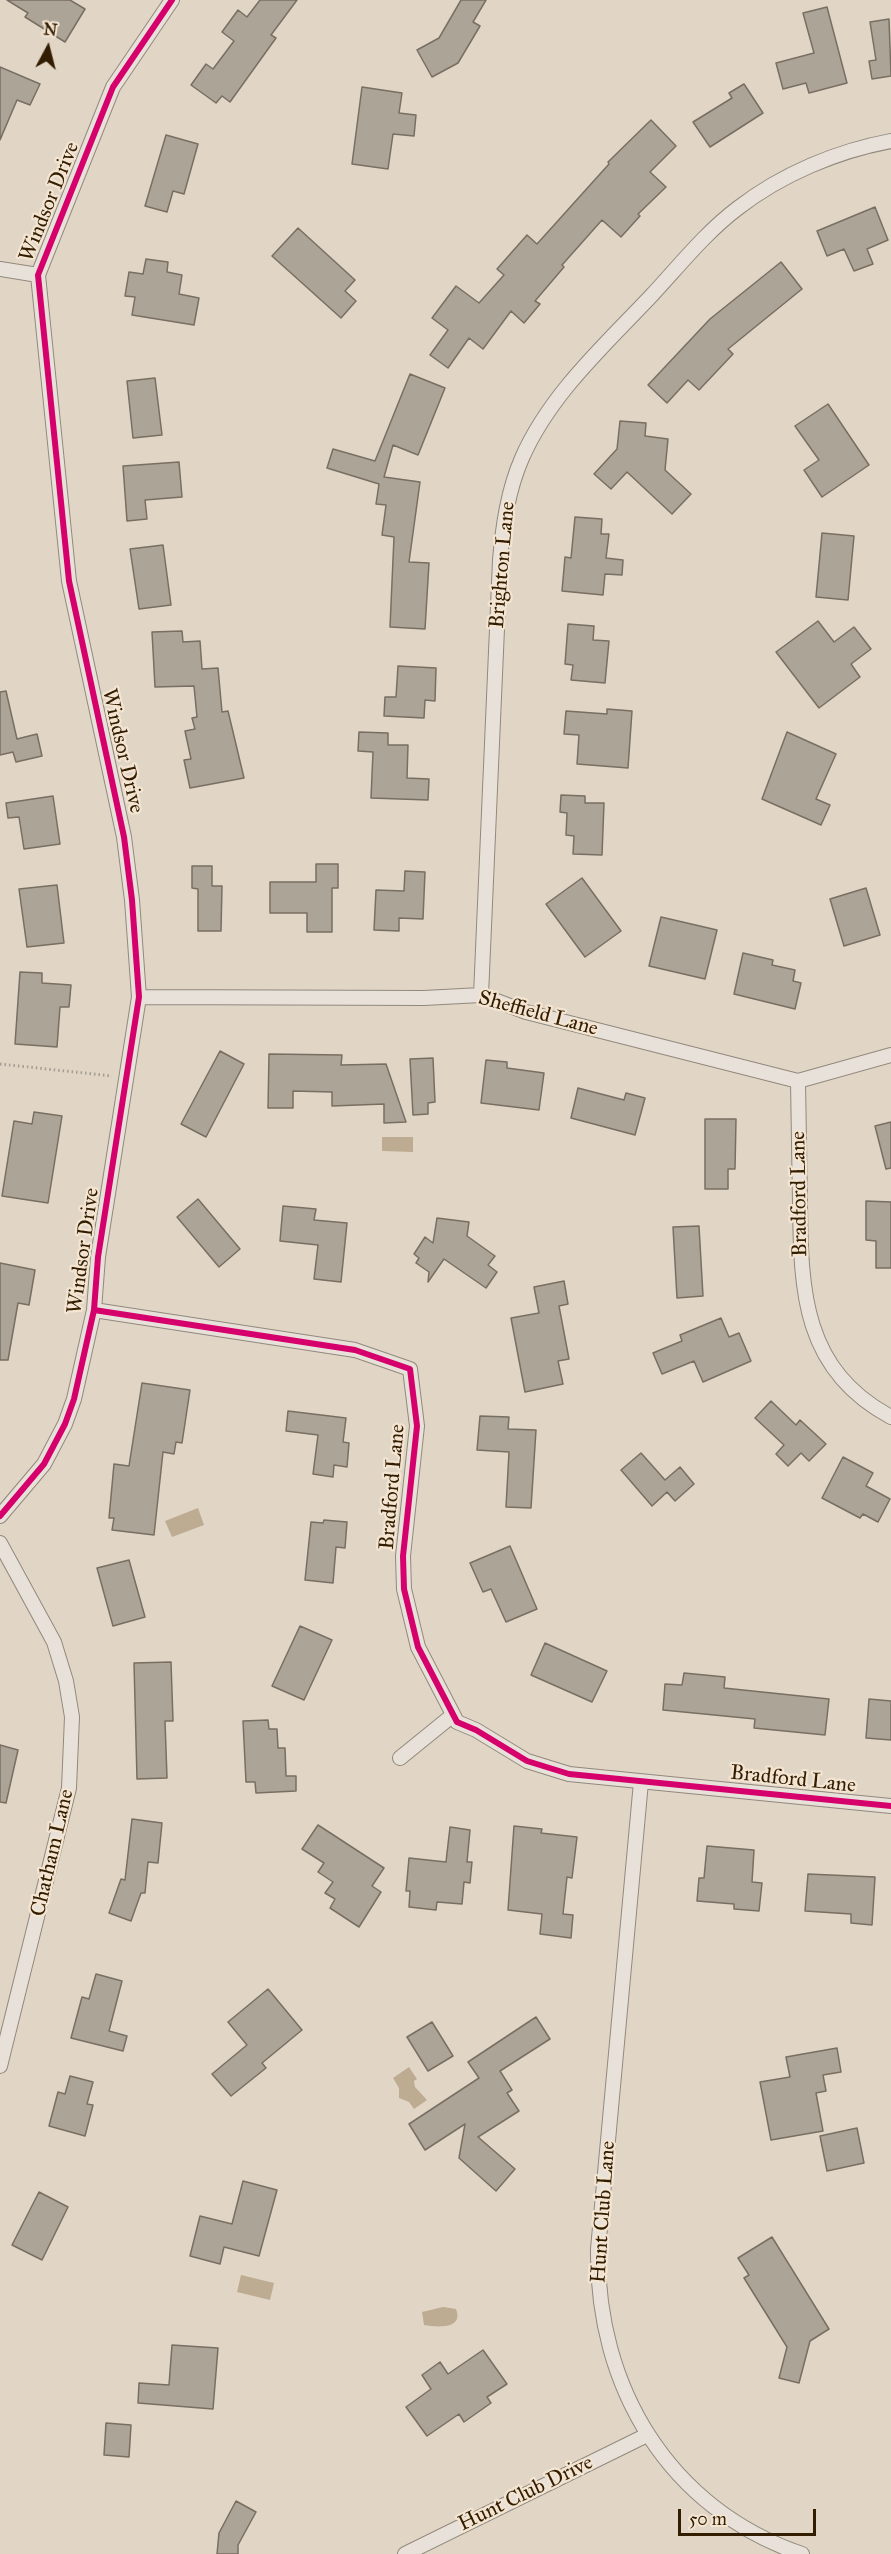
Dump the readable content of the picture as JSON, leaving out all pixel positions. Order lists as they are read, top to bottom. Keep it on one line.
{"streets":{"street":["Windsor Drive","Brighton Lane","Sheffield Lane","Bradford Lane","Chatham Lane","Hunt Club Lane","Hunt Club Drive"]},"crossings":[["Windsor Drive","Sheffield Lane"],["Windsor Drive","Bradford Lane"],["Brighton Lane","Sheffield Lane"],["Sheffield Lane","Bradford Lane"],["Bradford Lane","Hunt Club Lane"],["Hunt Club Lane","Hunt Club Drive"]],"scale_bar":"50 m","north":"top"}
